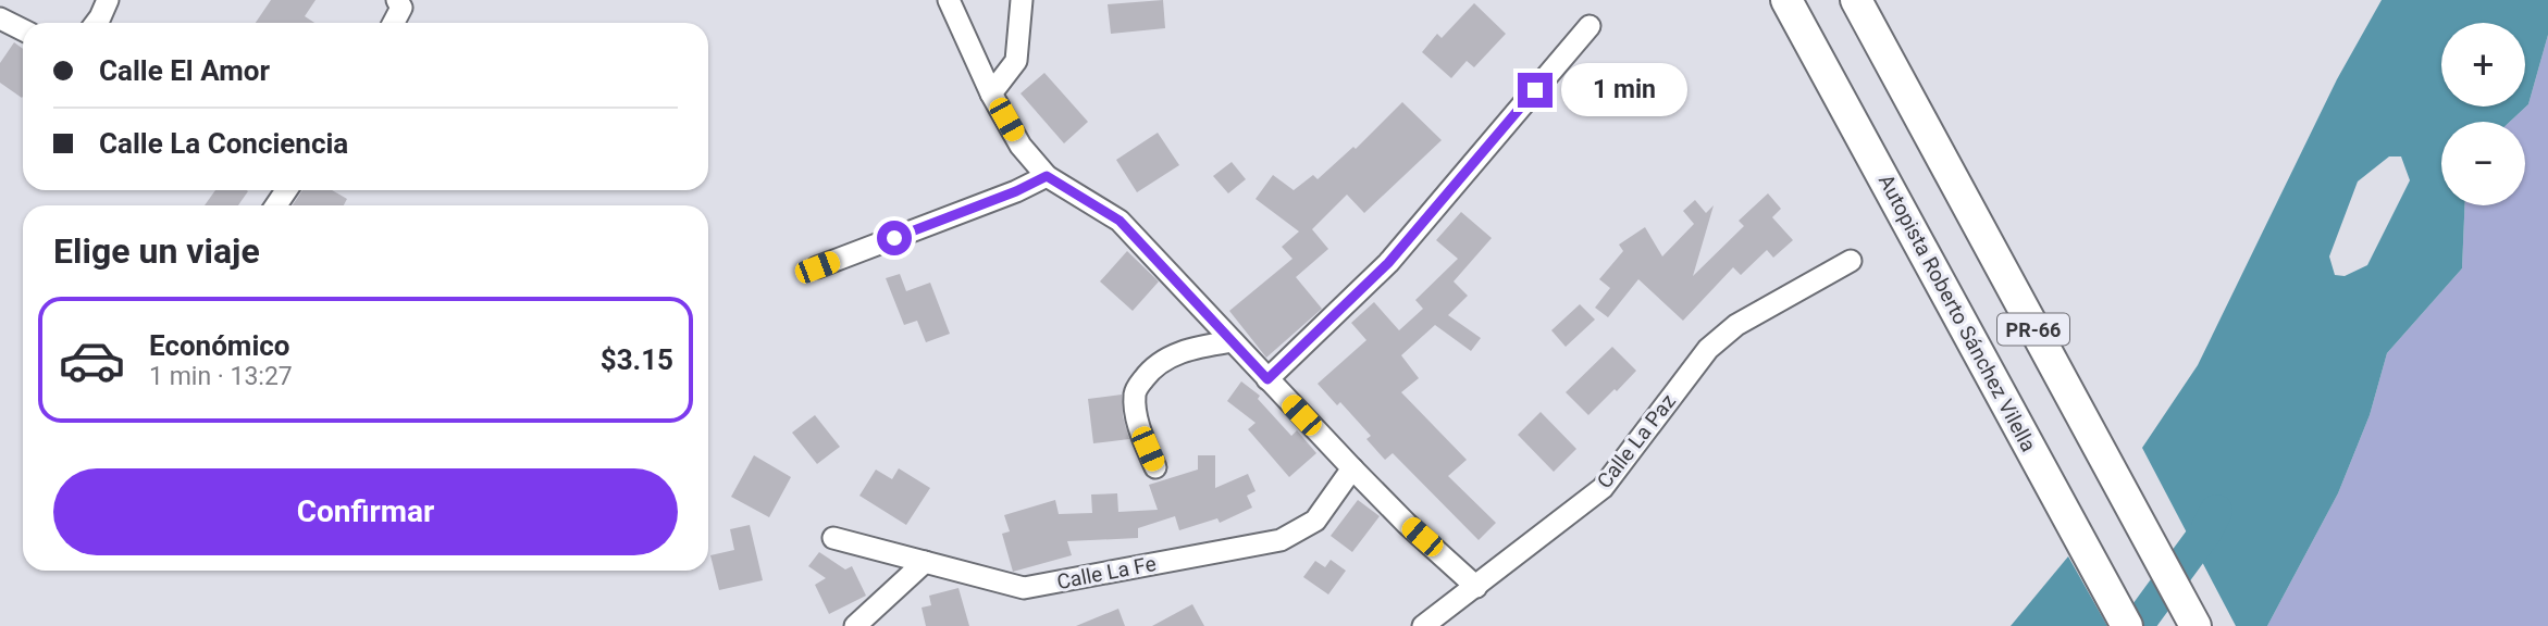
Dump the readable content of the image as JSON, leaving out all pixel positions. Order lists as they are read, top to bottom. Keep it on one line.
{"streets":{"highway":["Autopista Roberto Sánchez Vilella","PR-66"],"street":["Calle La Paz","Calle La Fe"]},"page":{"map_buttons":["+","−"],"banner":["Calle El Amor","Calle La Conciencia"],"bubble":"1 min","heading":"Elige un viaje","list":[{"name":"Económico","note":"1 min · 13:27","value":"$3.15"}],"buttons":"Confirmar"}}
